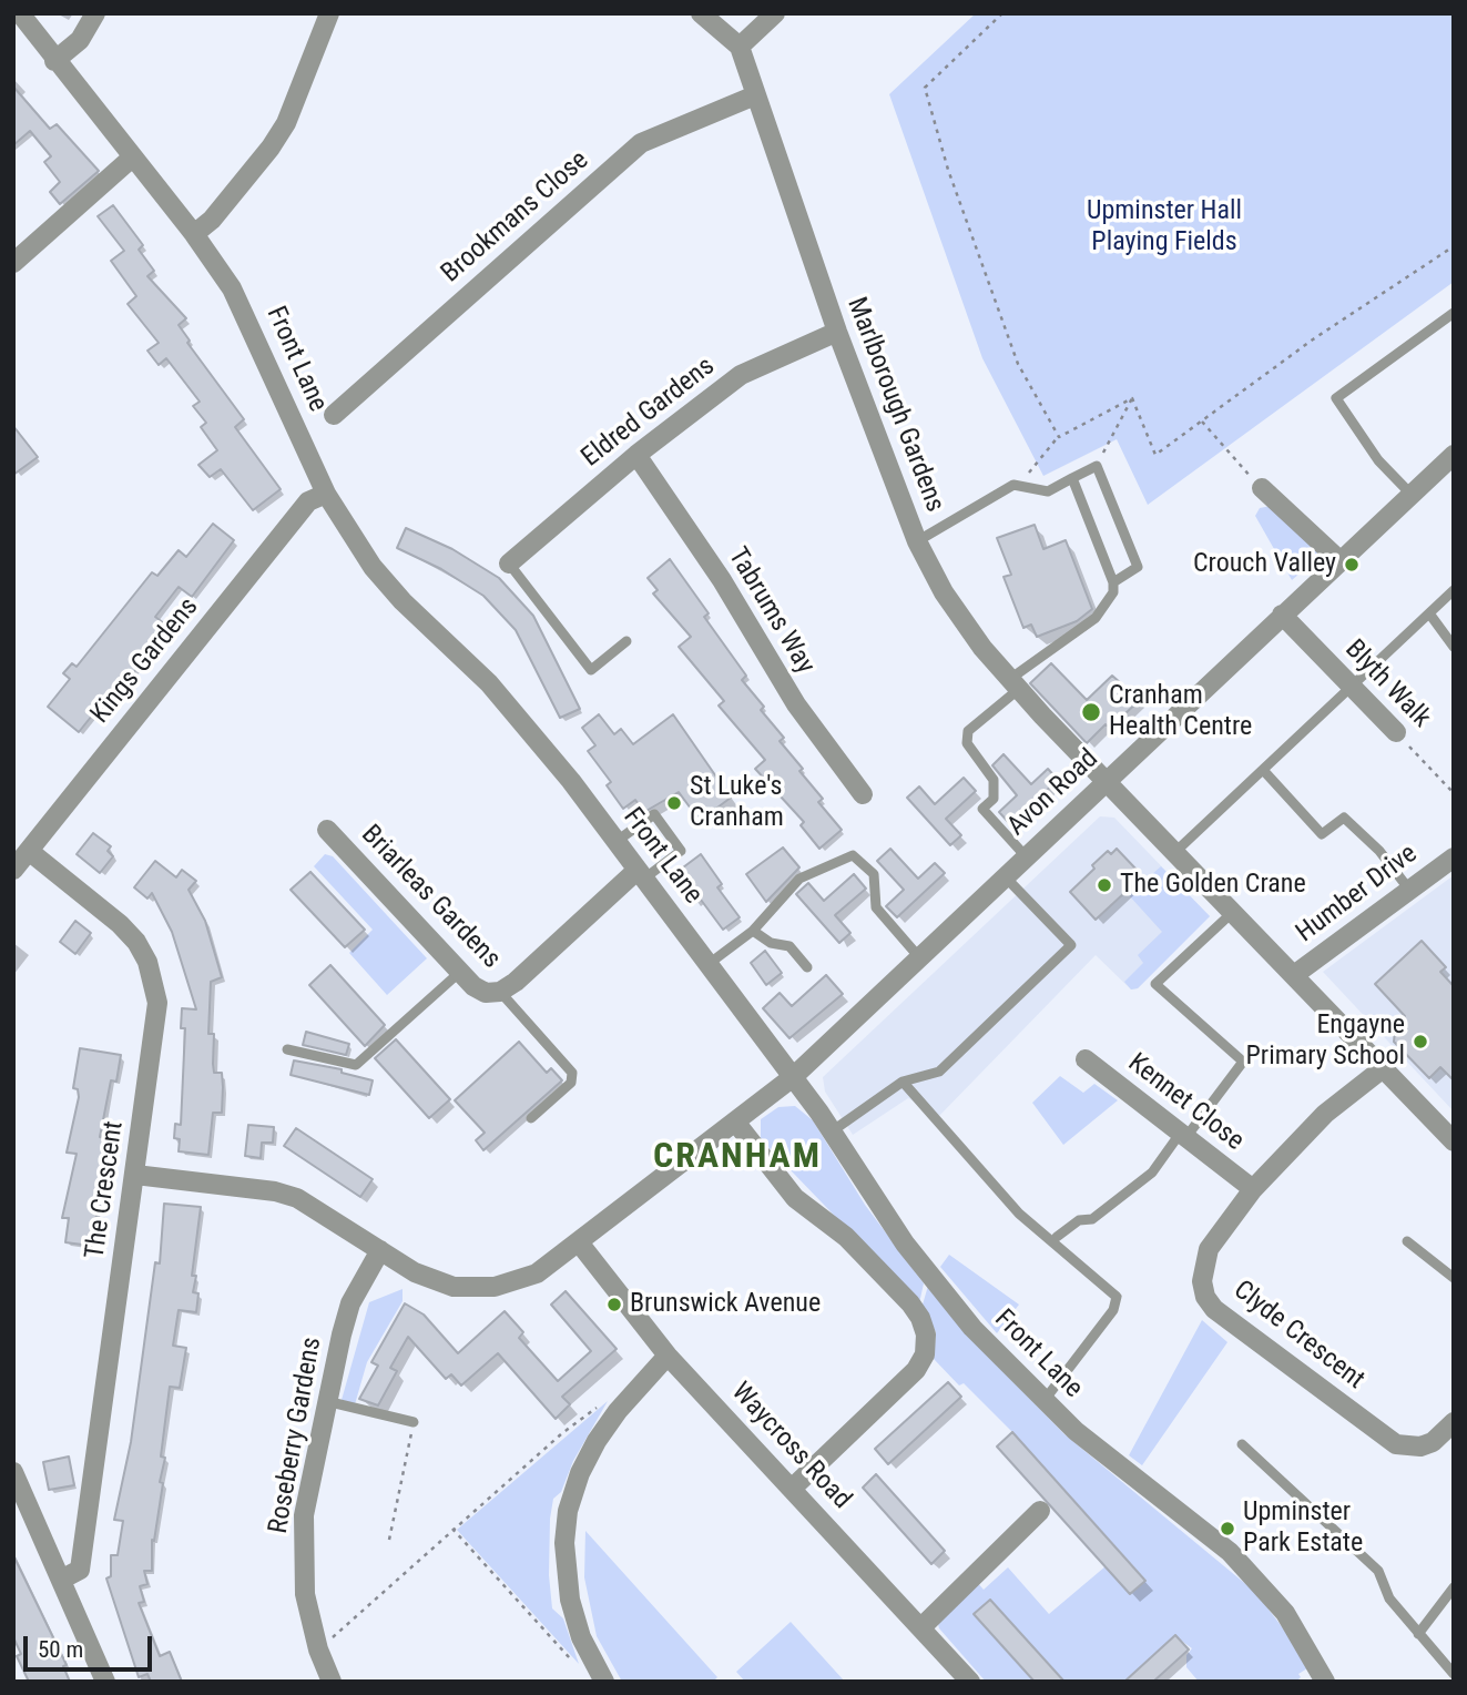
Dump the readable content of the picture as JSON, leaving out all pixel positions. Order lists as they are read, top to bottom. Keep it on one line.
{"streets":{"street":["Brookmans Close","Front Lane","Marlborough Gardens","Eldred Gardens","Tabrums Way","Kings Gardens","Blyth Walk","Avon Road","Humber Drive","Briarleas Gardens","Kennet Close","The Crescent","Clyde Crescent","Roseberry Gardens","Waycross Road"]},"crossings":[["Brookmans Close","Marlborough Gardens"],["Front Lane","Kings Gardens"],["Front Lane","Avon Road"],["Front Lane","Briarleas Gardens"],["Marlborough Gardens","Eldred Gardens"],["Marlborough Gardens","Avon Road"],["Marlborough Gardens","Humber Drive"],["Marlborough Gardens","Clyde Crescent"],["Eldred Gardens","Tabrums Way"],["Kings Gardens","The Crescent"],["Blyth Walk","Avon Road"],["Kennet Close","Clyde Crescent"]],"districts":["CRANHAM"],"parks":["Upminster Hall Playing Fields"],"places":["Crouch Valley","Cranham Health Centre","St Luke's Cranham","The Golden Crane","Engayne Primary School","Brunswick Avenue","Upminster Park Estate"],"scale_bar":"50 m"}
